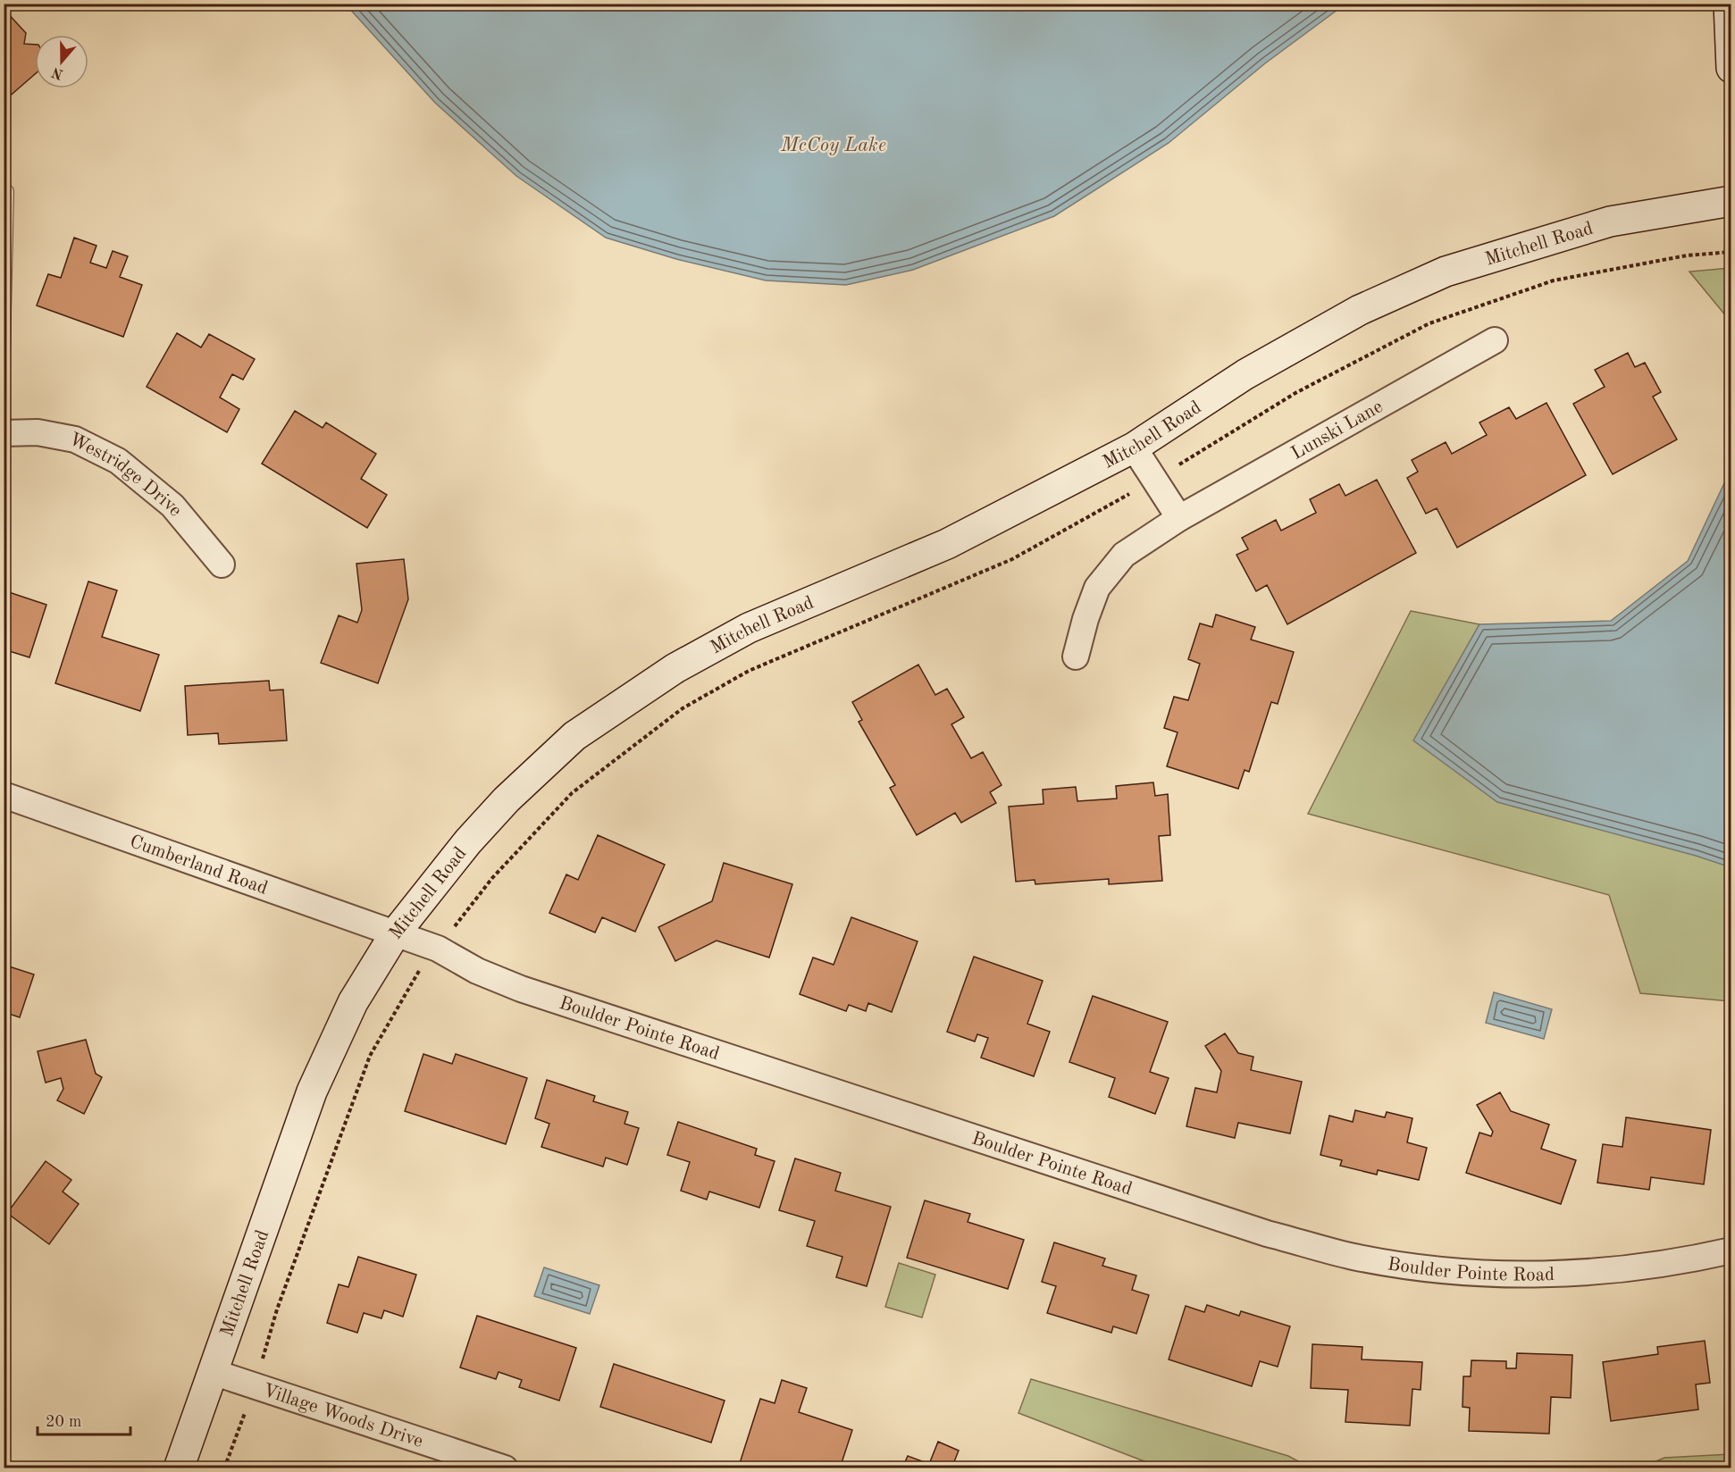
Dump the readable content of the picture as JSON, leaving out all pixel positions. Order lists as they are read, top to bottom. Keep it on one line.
{"streets":{"main road":["Mitchell Road"],"street":["Lunski Lane","Westridge Drive","Cumberland Road","Boulder Pointe Road","Village Woods Drive"]},"crossings":[["Mitchell Road","Cumberland Road"],["Mitchell Road","Boulder Pointe Road"],["Mitchell Road","Village Woods Drive"],["Cumberland Road","Boulder Pointe Road"]],"water":["McCoy Lake"],"scale_bar":"20 m","north":"bottom"}
